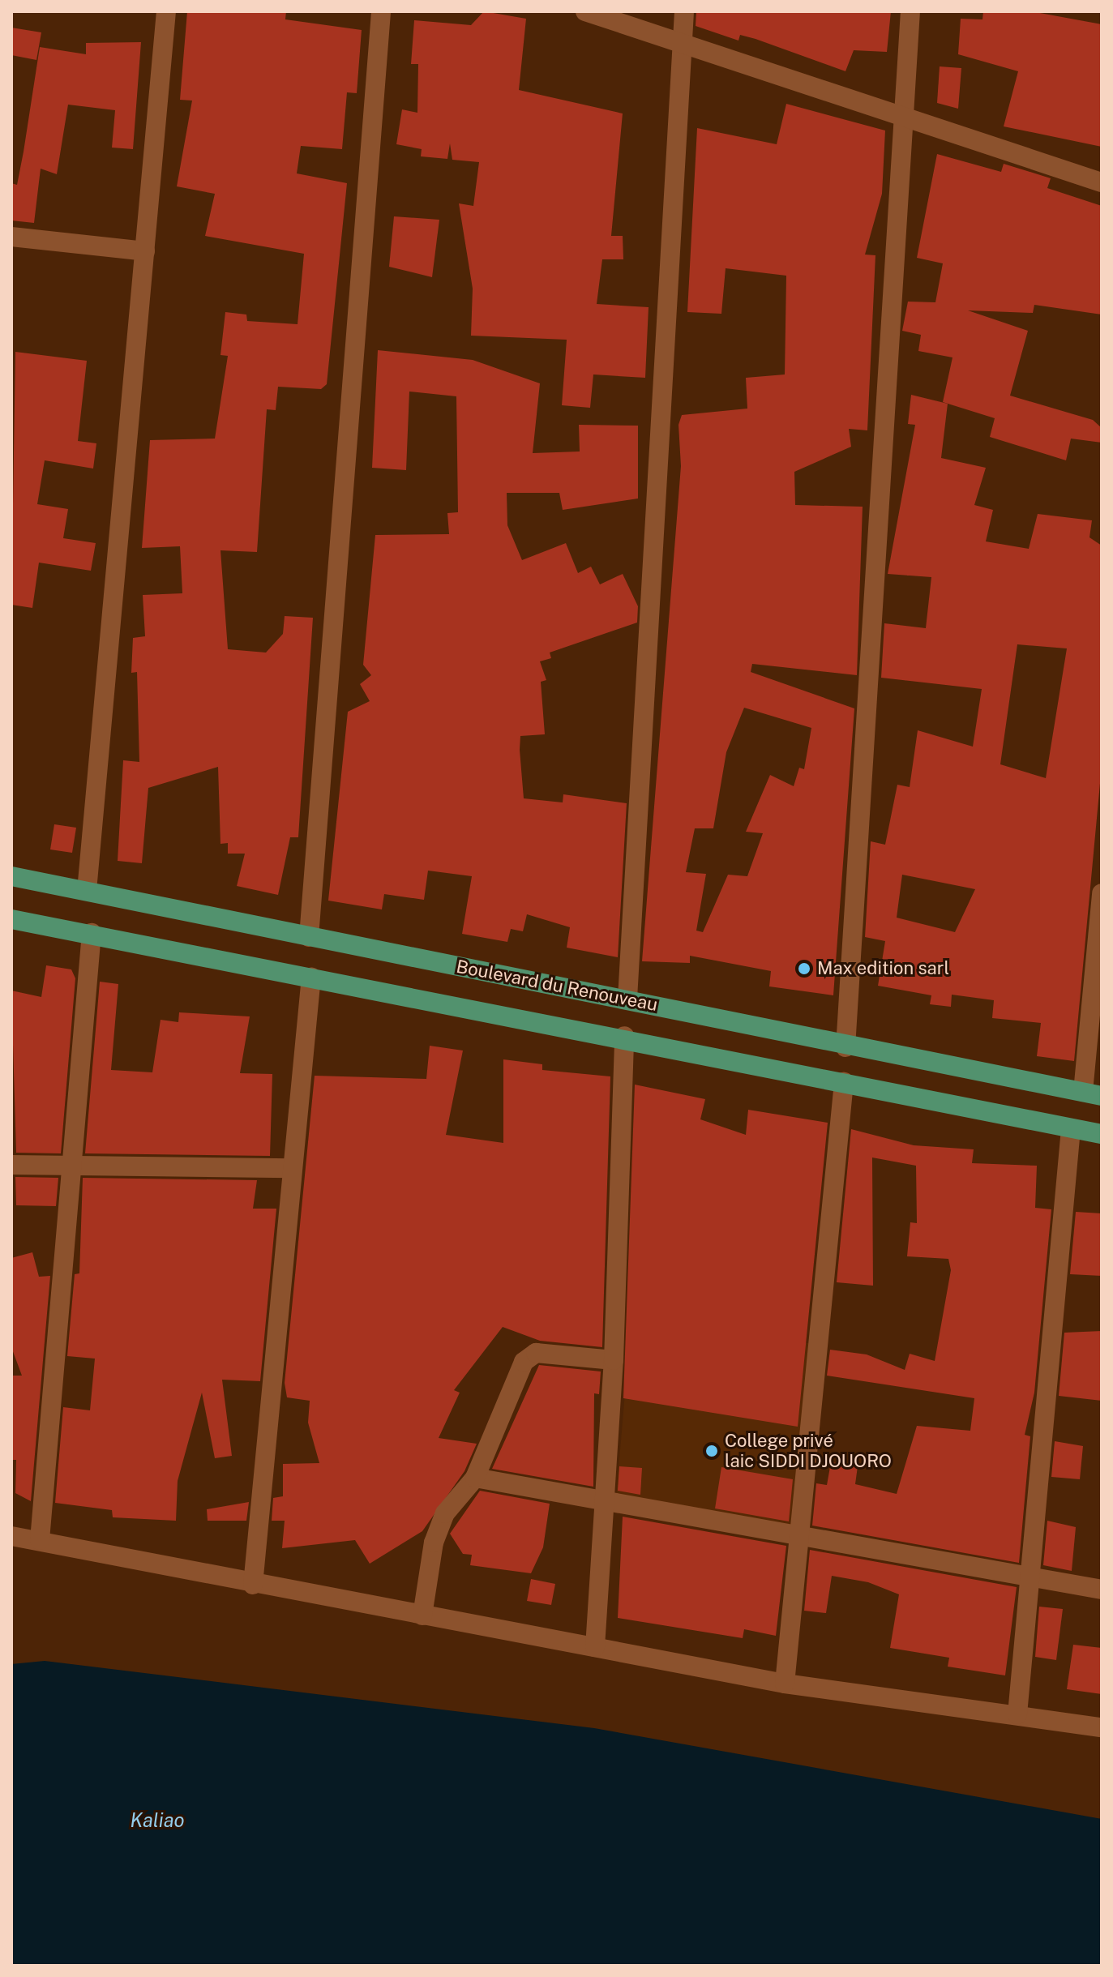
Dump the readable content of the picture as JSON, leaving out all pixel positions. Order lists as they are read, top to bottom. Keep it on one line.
{"streets":{"main road":["Boulevard du Renouveau"]},"water":["Kaliao"],"places":["Max edition sarl","College privé laic SIDDI DJOUORO"]}
